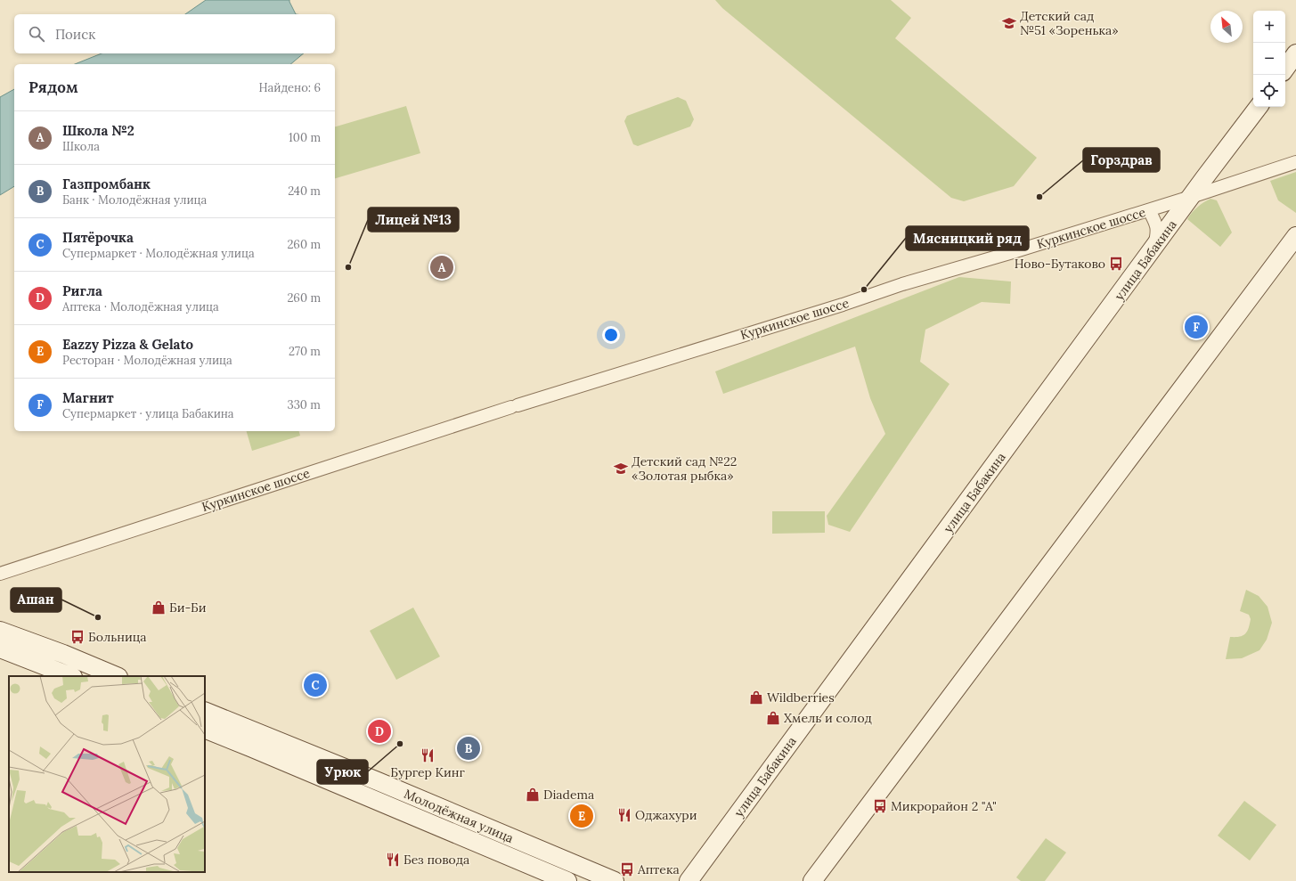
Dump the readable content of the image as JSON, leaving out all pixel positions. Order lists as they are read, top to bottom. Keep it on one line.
{"streets":{"street":["Куркинское шоссе","улица Бабакина","Молодёжная улица"]},"crossings":[["Куркинское шоссе","улица Бабакина"]],"places":{"school or university":["Детский сад №51 «Зоренька»","Детский сад №22 «Золотая рыбка»"],"other":["Горздрав","Лицей №13","Мясницкий ряд","Ашан","Урюк"],"bus stop":["Ново-Бутаково","Больница","Микрорайон 2 \"А\"","Аптека"],"shop":["Би-Би","Wildberries","Хмель и солод","Diadema"],"restaurant":["Бургер Кинг","Оджахури","Без повода"]},"north":"top left","page":{"map_buttons":["+","−"],"search":"Поиск","heading":["Рядом","Найдено: 6"],"list":[{"mark":"A","name":"Школа №2","note":"Школа","value":"100 m"},{"mark":"B","name":"Газпромбанк","note":"Банк · Молодёжная улица","value":"240 m"},{"mark":"C","name":"Пятёрочка","note":"Супермаркет · Молодёжная улица","value":"260 m"},{"mark":"D","name":"Ригла","note":"Аптека · Молодёжная улица","value":"260 m"},{"mark":"E","name":"Eazzy Pizza & Gelato","note":"Ресторан · Молодёжная улица","value":"270 m"},{"mark":"F","name":"Магнит","note":"Супермаркет · улица Бабакина","value":"330 m"}],"pins":["A","F","C","D","B","E"]}}
